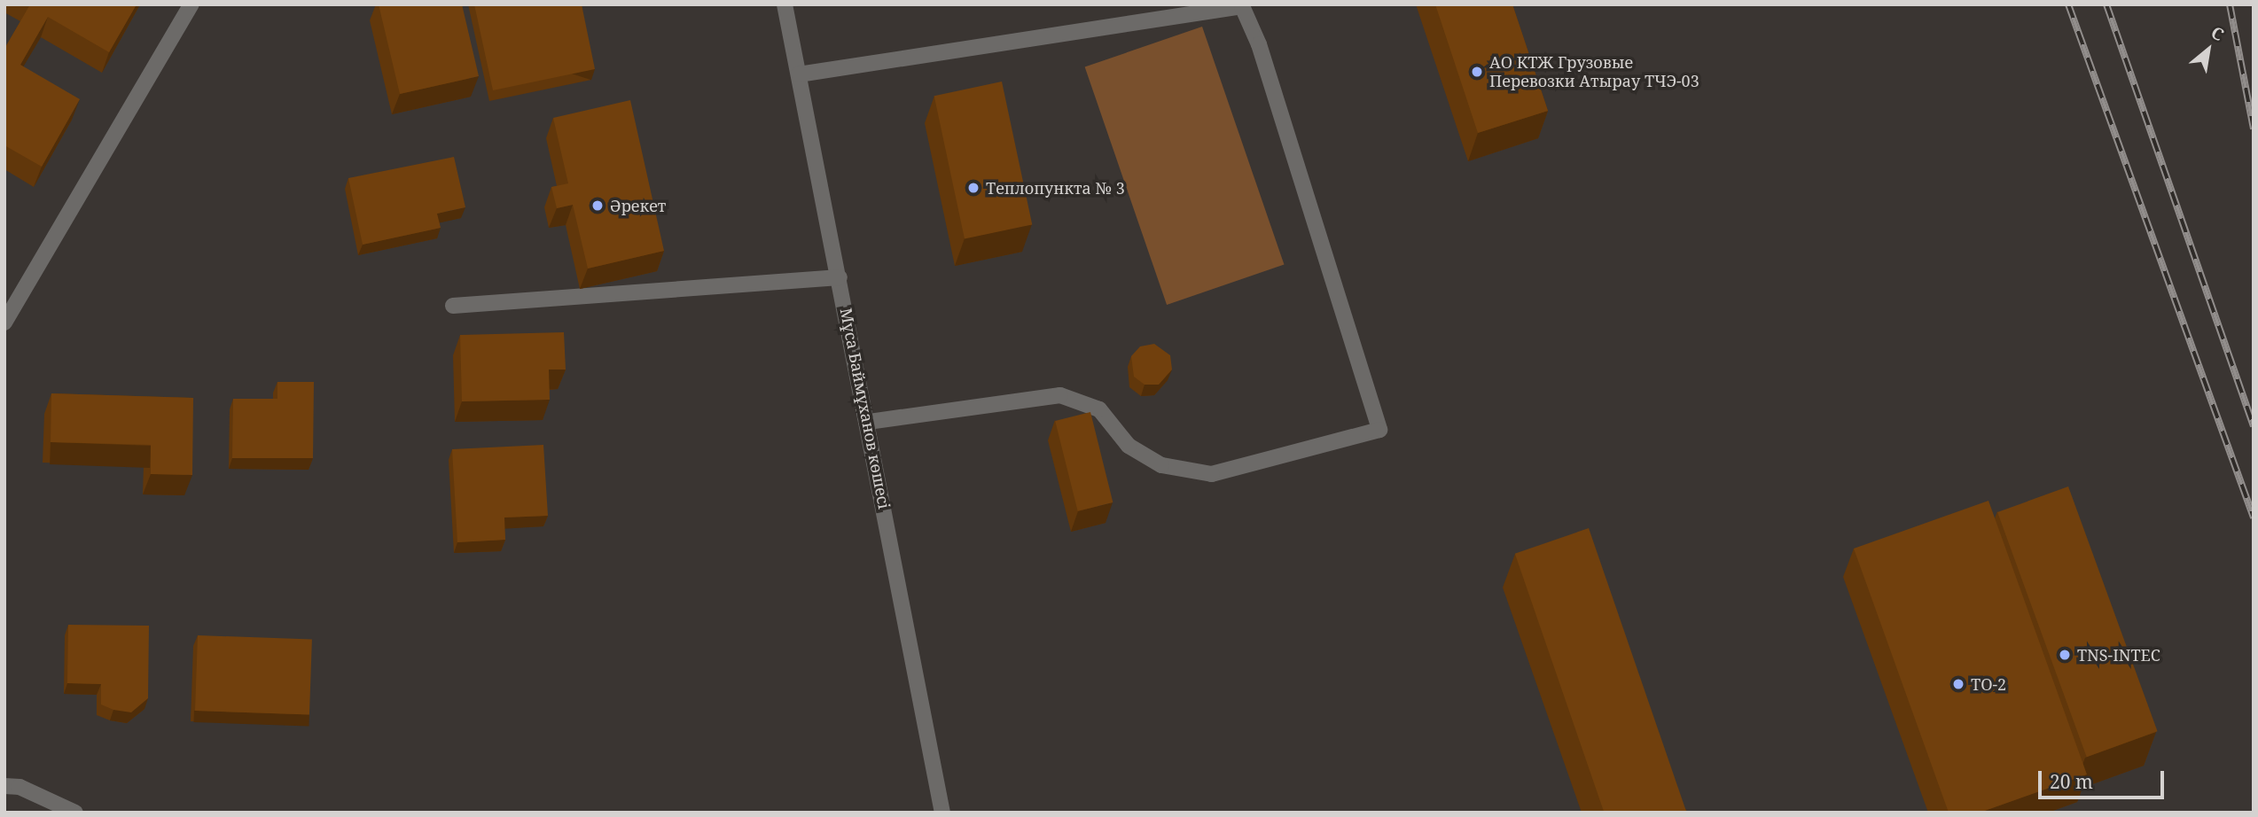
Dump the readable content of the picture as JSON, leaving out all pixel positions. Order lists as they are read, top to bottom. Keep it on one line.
{"streets":{"street":["Мұса Баймұханов көшесі"]},"places":["АО КТЖ Грузовые Перевозки Атырау ТЧЭ-03","Теплопункта № 3","Әрекет","TNS-INTEC","ТО-2"],"scale_bar":"20 m","north":"top right"}
